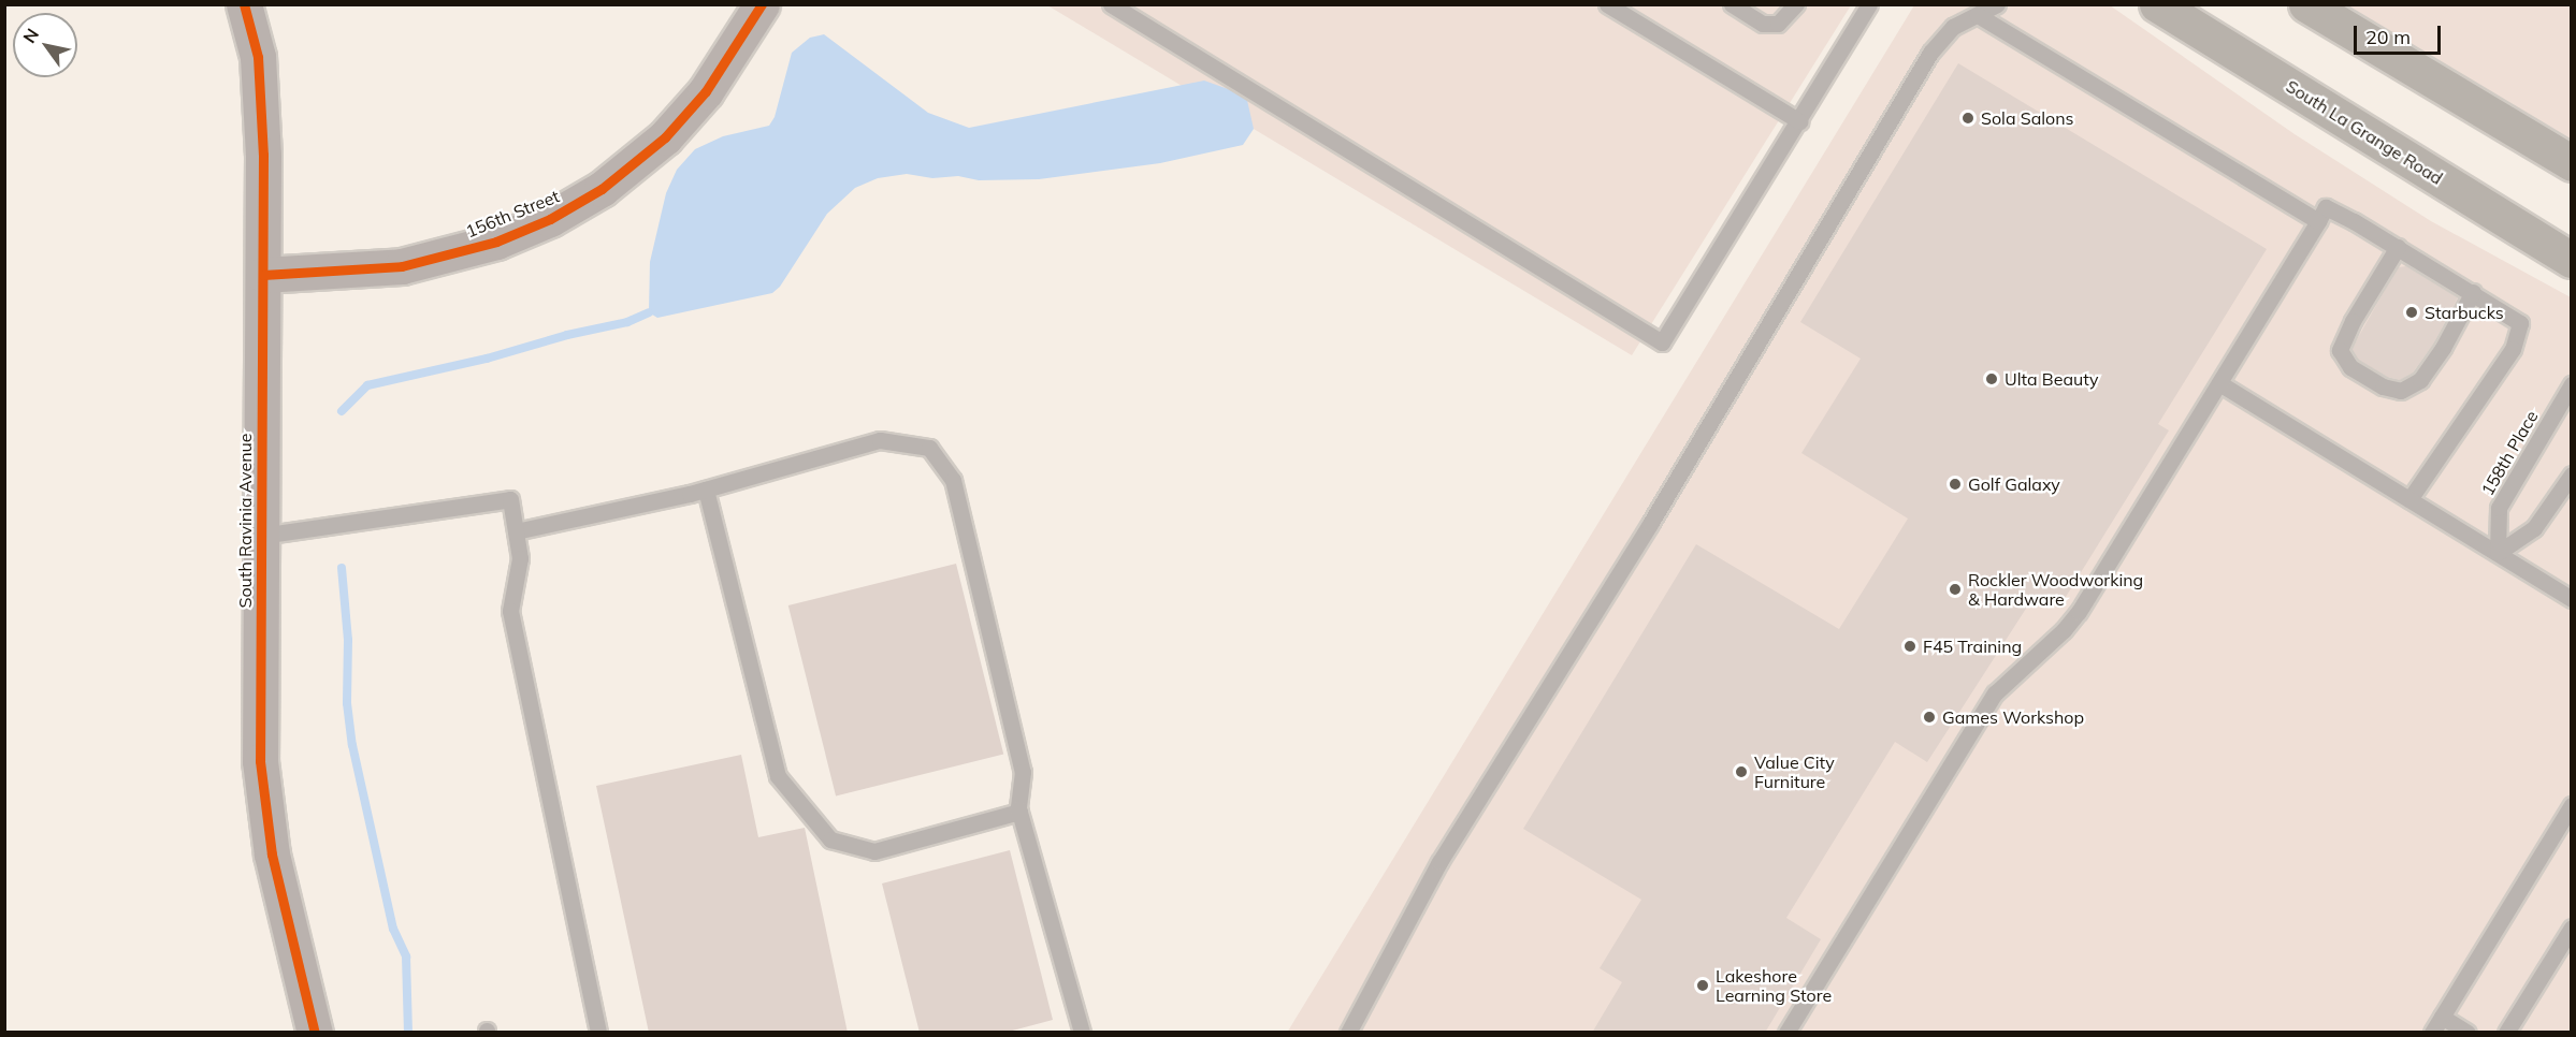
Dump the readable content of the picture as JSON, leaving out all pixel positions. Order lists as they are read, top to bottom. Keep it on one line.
{"streets":{"highway":["South La Grange Road"],"street":["156th Street","South Ravinia Avenue"],"lane":["158th Place"]},"crossings":[["156th Street","South Ravinia Avenue"]],"places":["Sola Salons","Starbucks","Ulta Beauty","Golf Galaxy","Rockler Woodworking & Hardware","F45 Training","Games Workshop","Value City Furniture","Lakeshore Learning Store"],"scale_bar":"20 m","north":"top left"}
